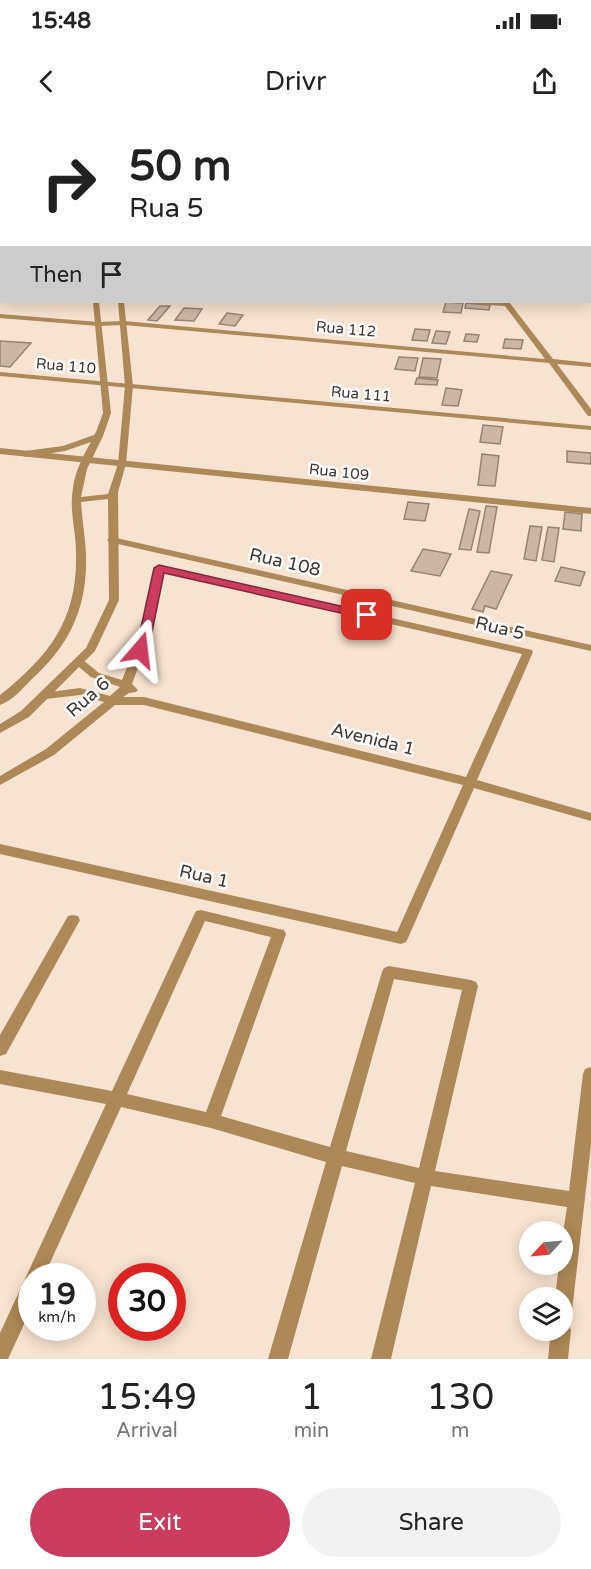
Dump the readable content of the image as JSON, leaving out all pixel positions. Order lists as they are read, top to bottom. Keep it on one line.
{"streets":{"street":["Rua 112","Rua 110","Rua 111","Rua 109","Rua 108","Rua 5","Rua 6","Avenida 1","Rua 1"]},"crossings":[["Rua 110","Rua 111"],["Rua 5","Rua 6"],["Rua 5","Avenida 1"],["Rua 5","Rua 1"],["Rua 6","Avenida 1"]],"north":"bottom left","page":{"status":"15:48","header":"Drivr","turn":["50 m","Rua 5"],"then":"Then","speed":"19 km/h","limit":"30","eta":["15:49","Arrival","1","min","130","m"],"buttons":["Exit","Share"]}}
